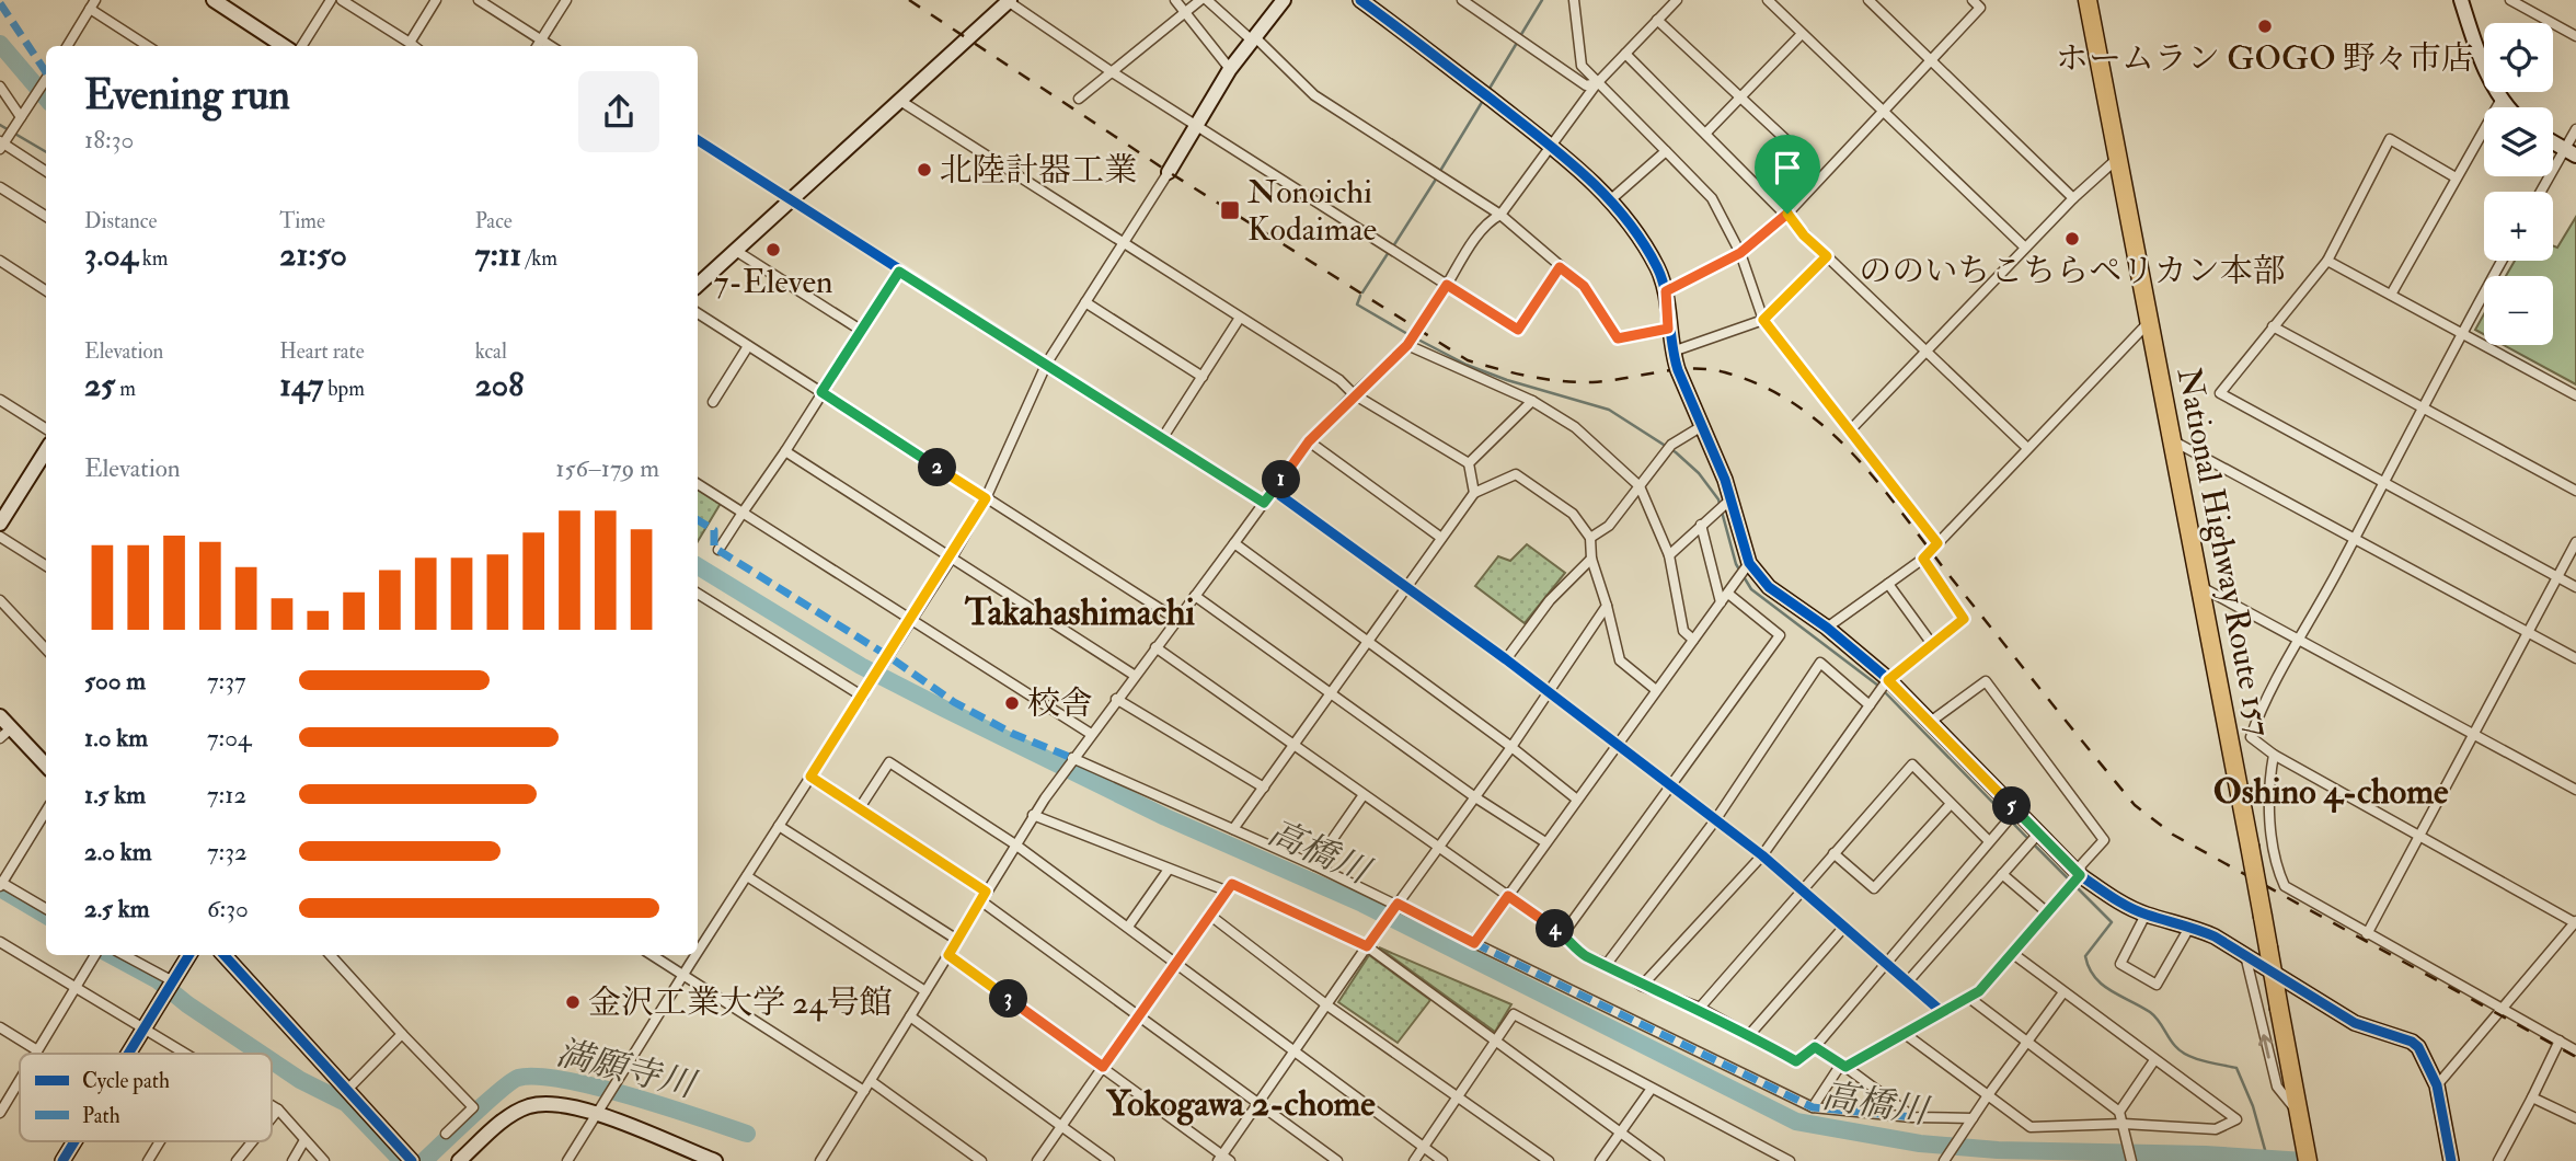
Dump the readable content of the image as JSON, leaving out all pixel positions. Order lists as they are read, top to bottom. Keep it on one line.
{"streets":{"highway":["National Highway Route 157"]},"districts":["Takahashimachi","Oshino 4-chome","Yokogawa 2-chome"],"water":["高橋川","満願寺川"],"places":{"other":["ホームラン GOGO 野々市店","北陸計器工業","ののいちこちらペリカン本部","7-Eleven","校舎","金沢工業大学 24号館"],"transit":["Nonoichi Kodaimae"]},"legend":["Cycle path","Path"],"page":{"map_buttons":["+","−"],"heading":["Evening run","18:30"],"stats":[["Distance","3.04 km"],["Time","21:50"],["Pace","7:11 /km"],["Elevation","25 m"],["Heart rate","147 bpm"],["kcal","208"]],"chart":["Elevation","156–179 m"],"pins":["2","1","5","4","3"],"list":[{"name":"500 m","note":"7:37"},{"name":"1.0 km","note":"7:04"},{"name":"1.5 km","note":"7:12"},{"name":"2.0 km","note":"7:32"},{"name":"2.5 km","note":"6:30"}]}}
